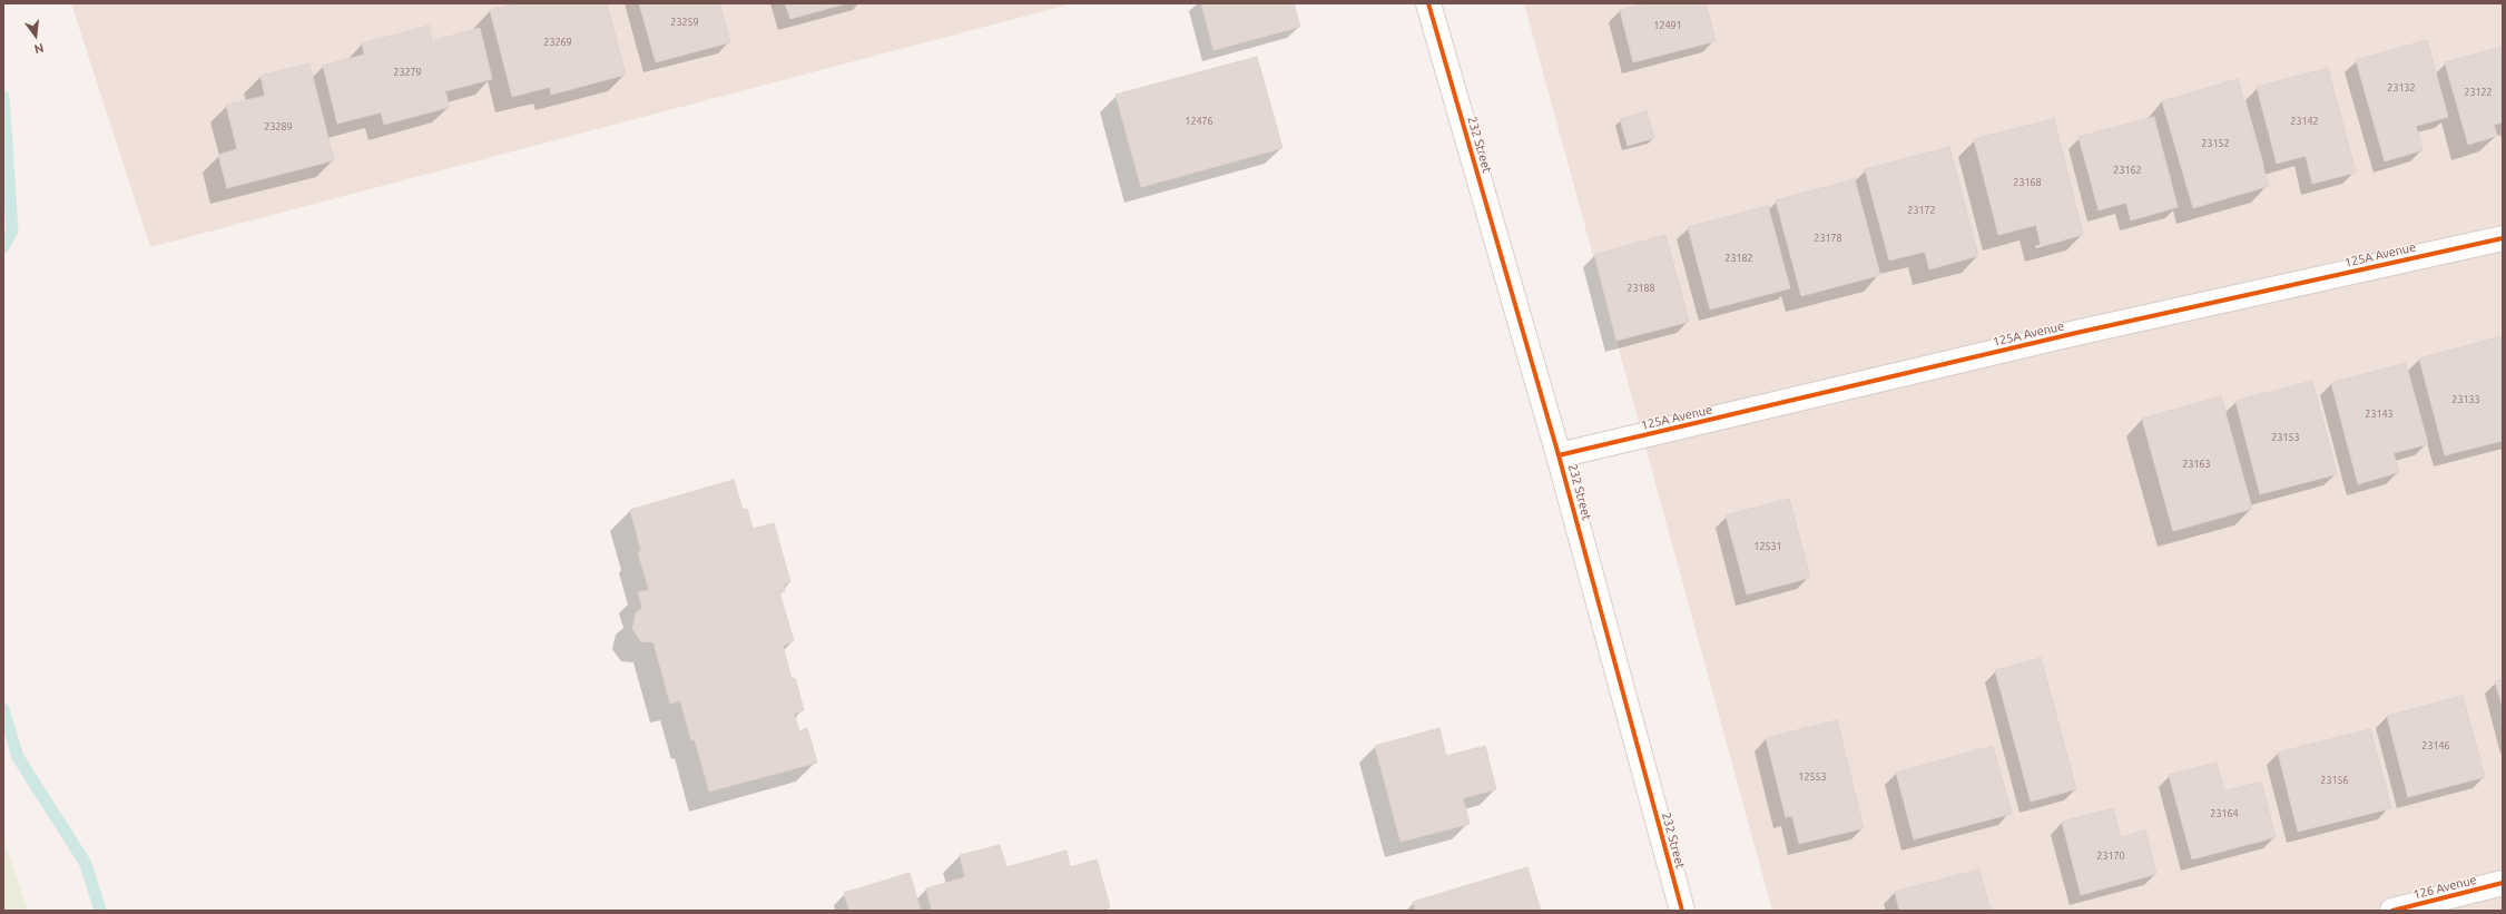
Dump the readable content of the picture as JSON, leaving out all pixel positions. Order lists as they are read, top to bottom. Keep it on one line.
{"streets":{"street":["232 Street","125A Avenue","126 Avenue"]},"crossings":[["232 Street","125A Avenue"]],"house_numbers":["23259","12491","23269","23279","23132","23122","12476","23142","23289","23152","23162","23168","23172","23178","23182","23188","23133","23143","23153","23163","12531","23146","12553","23156","23164","23170"],"north":"bottom"}
